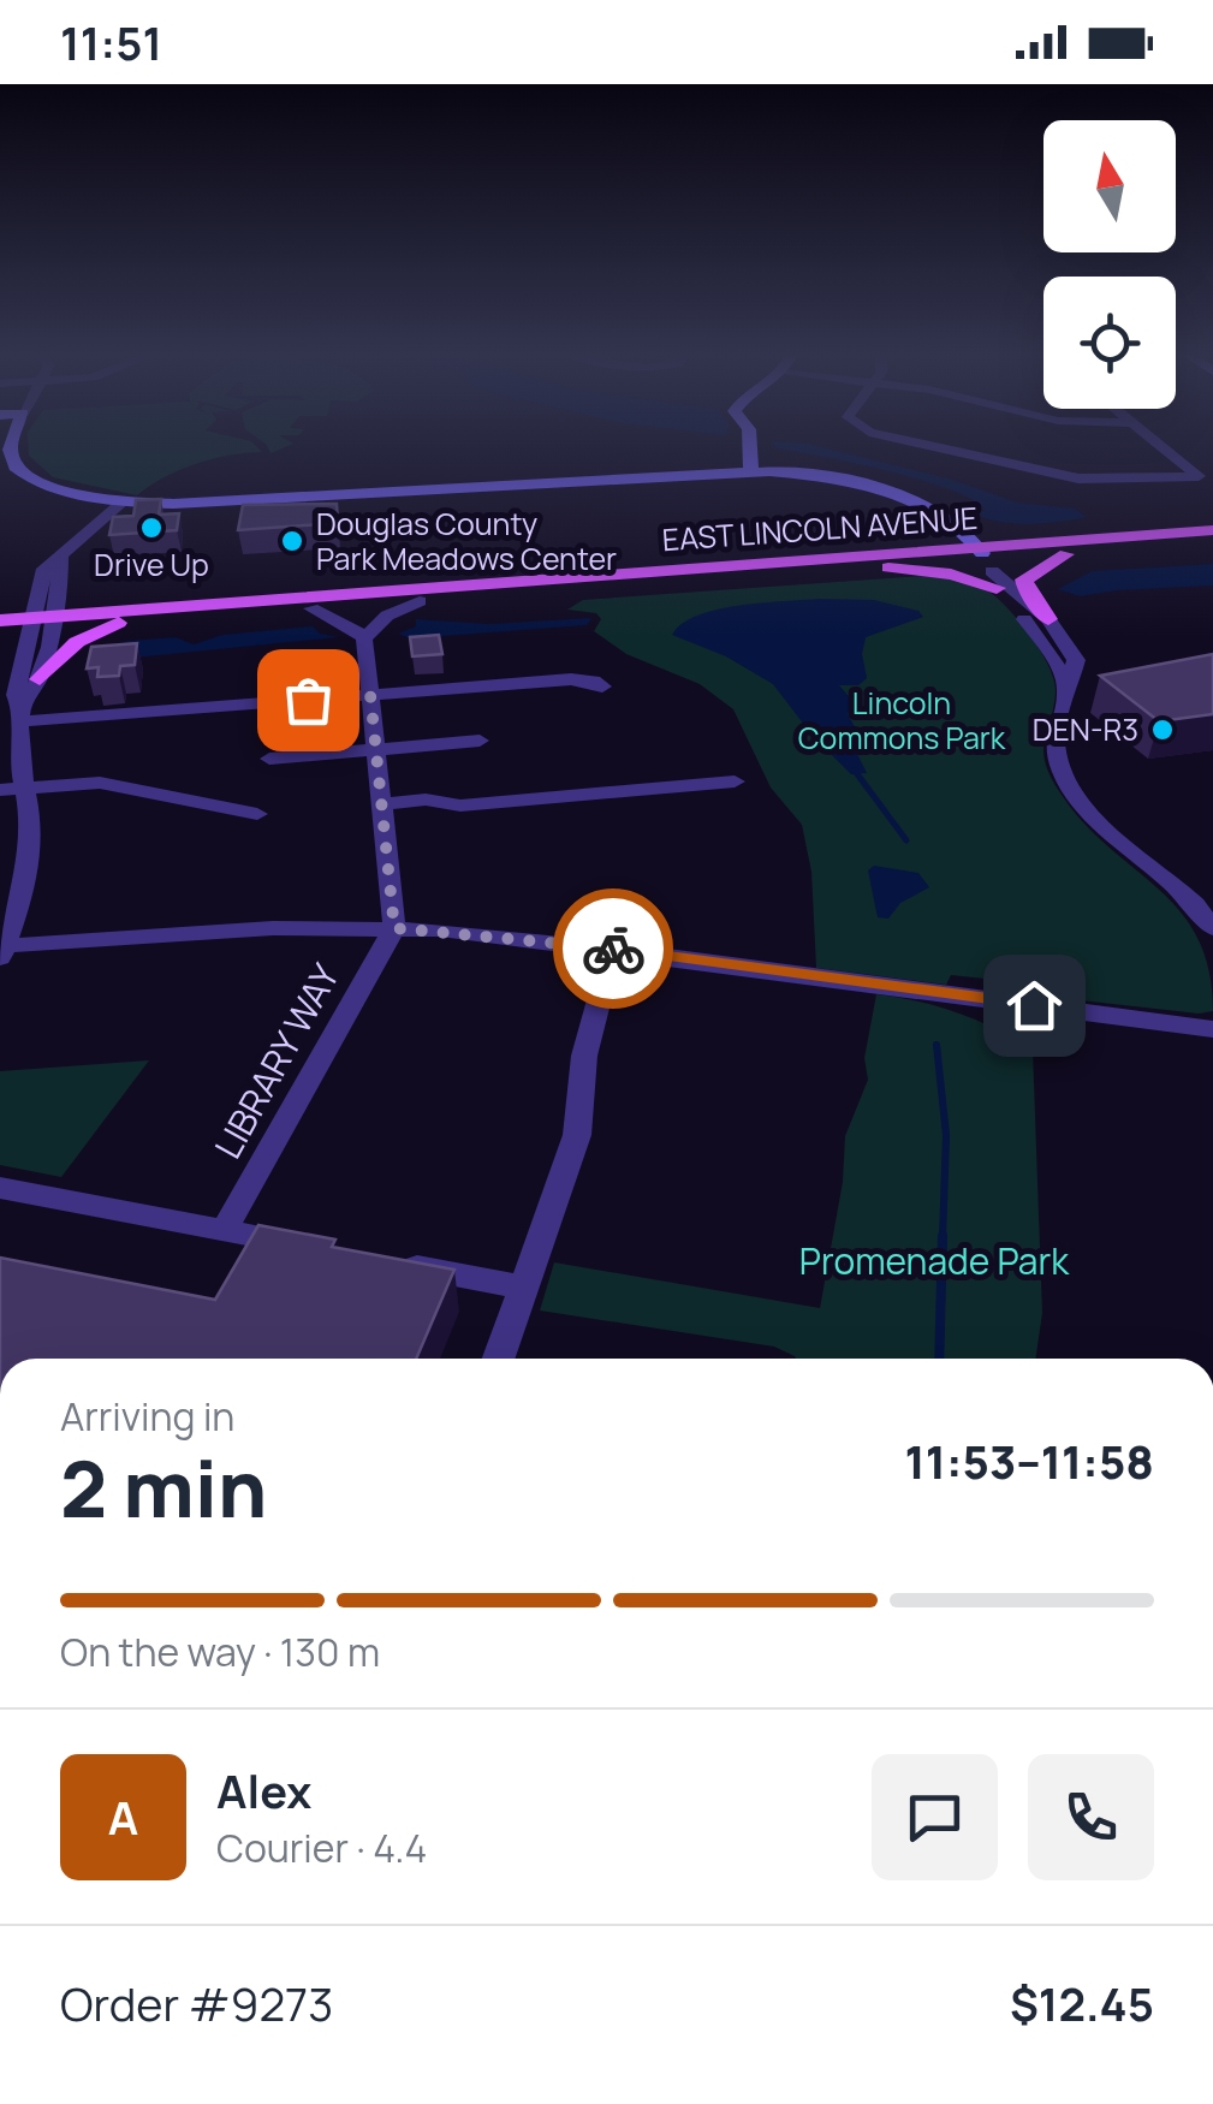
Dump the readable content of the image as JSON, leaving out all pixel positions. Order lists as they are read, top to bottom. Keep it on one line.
{"streets":{"main road":["EAST LINCOLN AVENUE"],"street":["LIBRARY WAY"]},"parks":["Lincoln Commons Park","Promenade Park"],"places":["Drive Up","Douglas County Park Meadows Center","DEN-R3"],"north":"top","page":{"status":"11:51","heading":["2 min","Arriving in","11:53–11:58"],"panel":["Alex","Courier · 4.4","Order #9273","$12.45"],"bar":"On the way · 130 m","round":"A"}}
